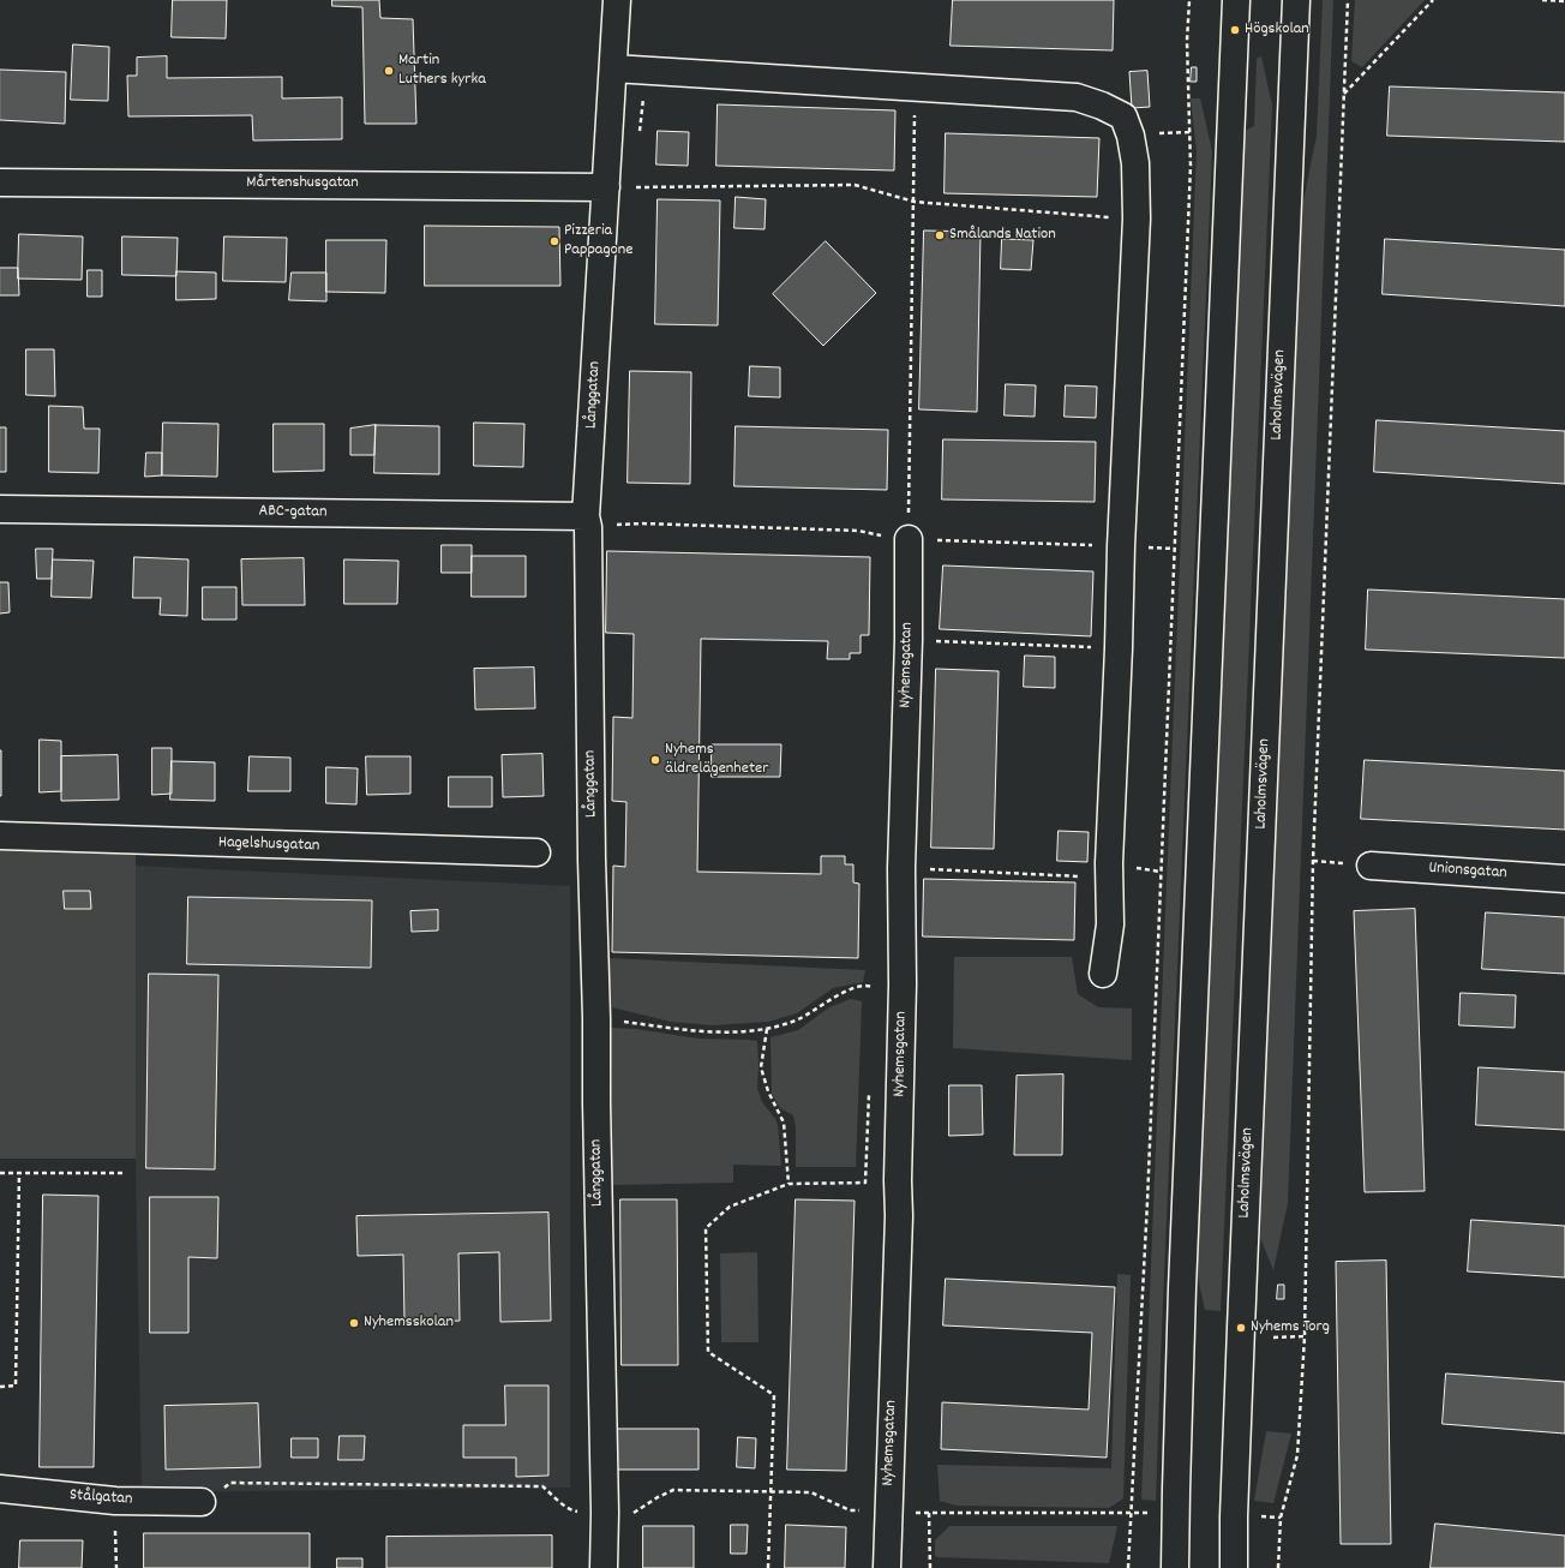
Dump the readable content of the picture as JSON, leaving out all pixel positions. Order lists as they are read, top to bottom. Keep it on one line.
{"streets":{"main road":["Mårtenshusgatan","Långgatan","Laholmsvägen","ABC-gatan","Nyhemsgatan","Hagelshusgatan","Unionsgatan","Stålgatan"]},"crossings":[["Mårtenshusgatan","Långgatan"],["Långgatan","ABC-gatan"]],"places":["Högskolan","Martin Luthers kyrka","Smålands Nation","Pizzeria Pappagone","Nyhems äldrelägenheter","Nyhemsskolan","Nyhems Torg"]}
